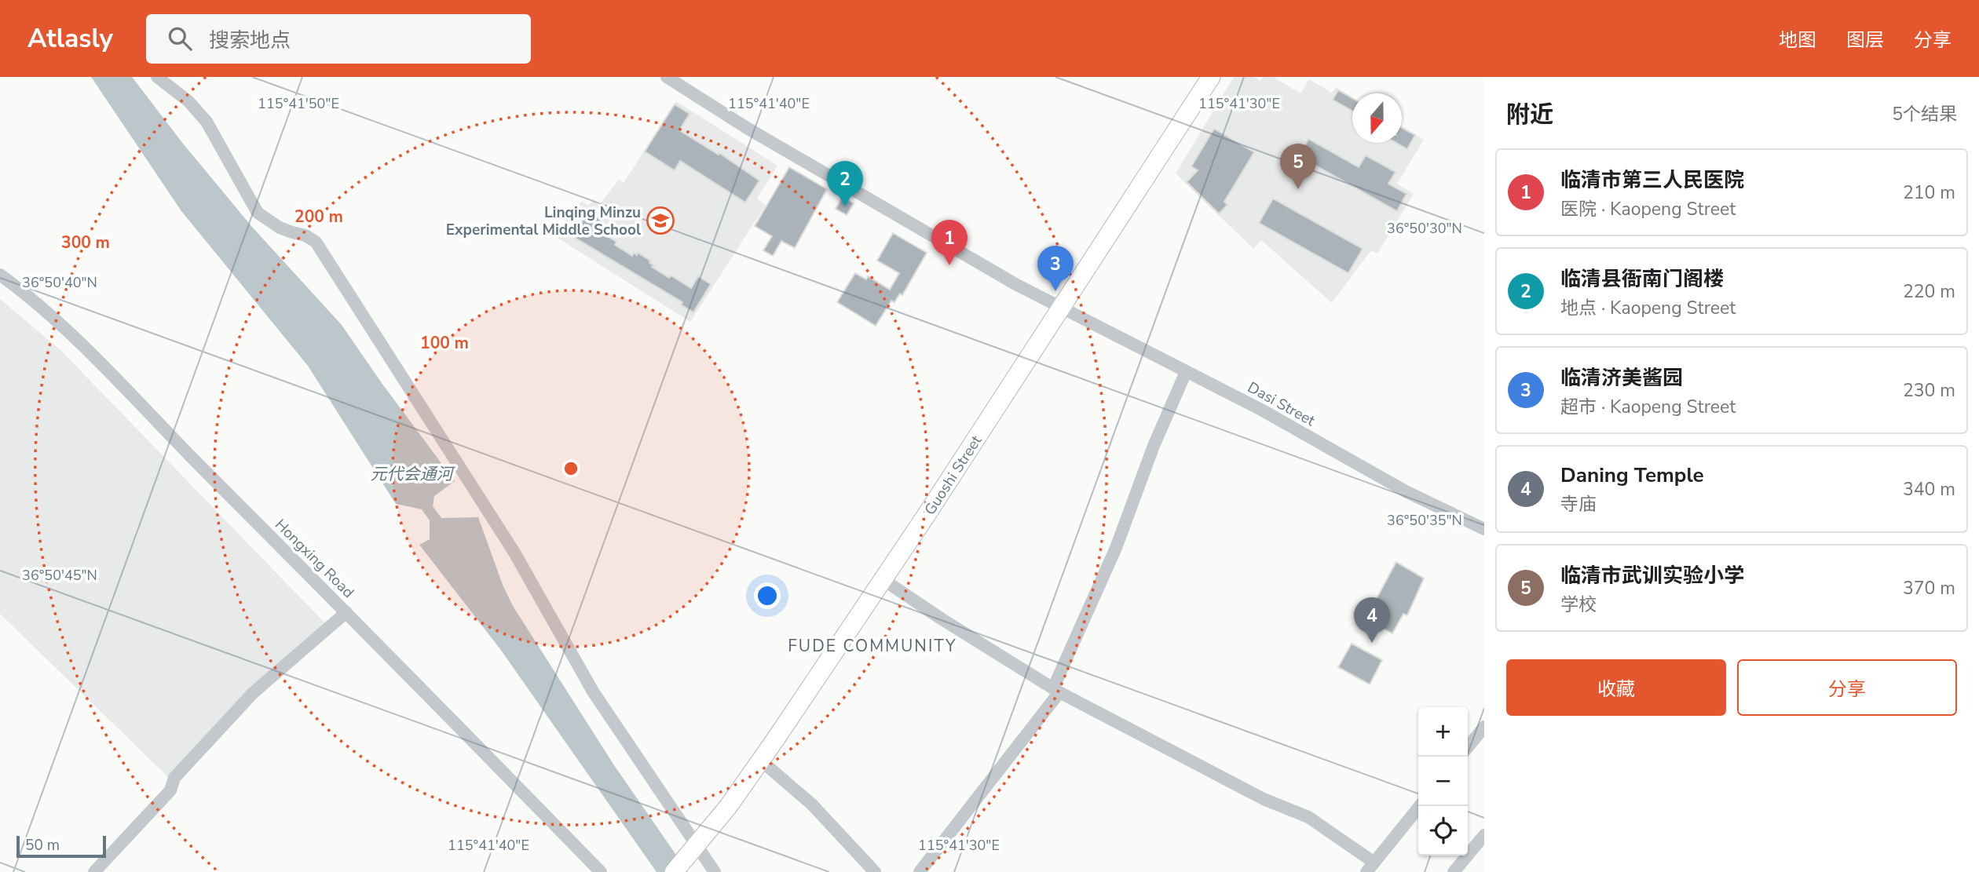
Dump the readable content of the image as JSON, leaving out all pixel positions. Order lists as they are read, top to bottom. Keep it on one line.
{"streets":{"street":["Dasi Street","Guoshi Street","Hongxing Road"]},"crossings":[["Dasi Street","Guoshi Street"]],"districts":["FUDE COMMUNITY"],"water":["元代会通河"],"places":{"school or university":["Linqing Minzu Experimental Middle School"]},"scale_bar":"50 m","north":"bottom","page":{"header":"Atlasly","search":"搜索地点","nav":["地图","图层","分享"],"heading":["附近","5个结果"],"pins":["5","2","1","3","4"],"list":[{"mark":"1","name":"临清市第三人民医院","note":"医院 · Kaopeng Street","value":"210 m"},{"mark":"2","name":"临清县衙南门阁楼","note":"地点 · Kaopeng Street","value":"220 m"},{"mark":"3","name":"临清济美酱园","note":"超市 · Kaopeng Street","value":"230 m"},{"mark":"4","name":"Daning Temple","note":"寺庙","value":"340 m"},{"mark":"5","name":"临清市武训实验小学","note":"学校","value":"370 m"}],"buttons":["收藏","分享"],"map_buttons":["+","−"],"scale":"50 m"},"coordinates":["115°41'40\"E","115°41'50\"E","115°41'30\"E","36°50'30\"N","36°50'40\"N","36°50'35\"N","36°50'45\"N"],"rings":["200 m","300 m","100 m"]}
